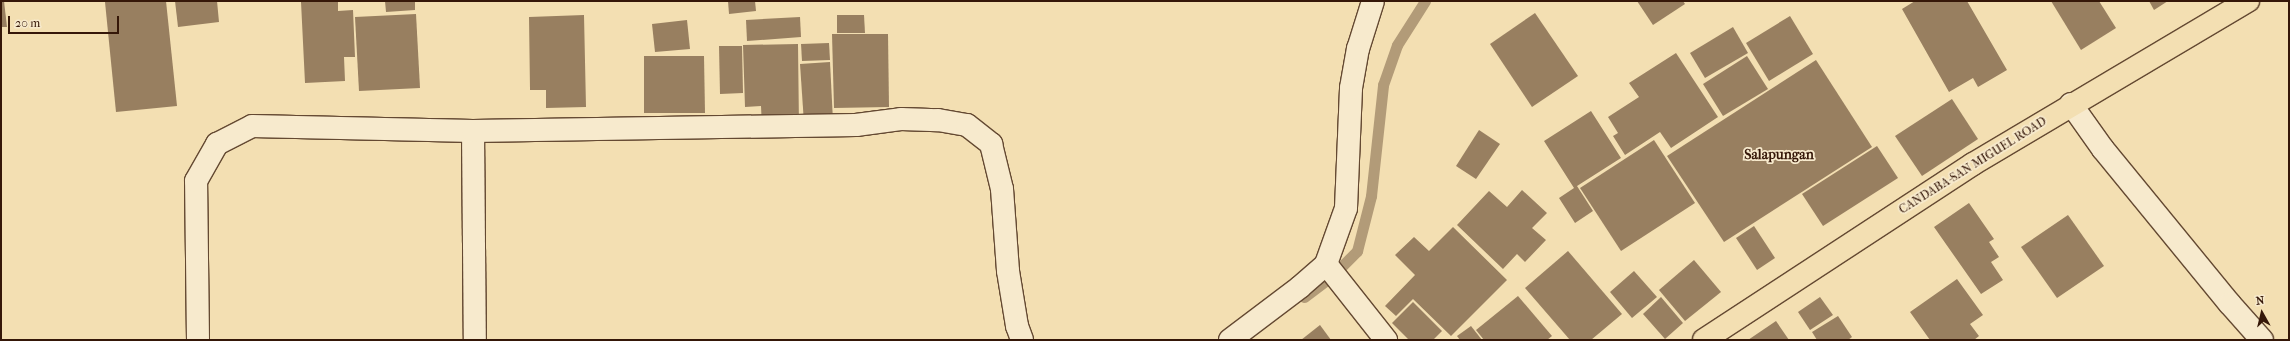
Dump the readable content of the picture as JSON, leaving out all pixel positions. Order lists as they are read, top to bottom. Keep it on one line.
{"streets":{"main road":["CANDABA-SAN MIGUEL ROAD"]},"districts":["Salapungan"],"scale_bar":"20 m","north":"top"}
